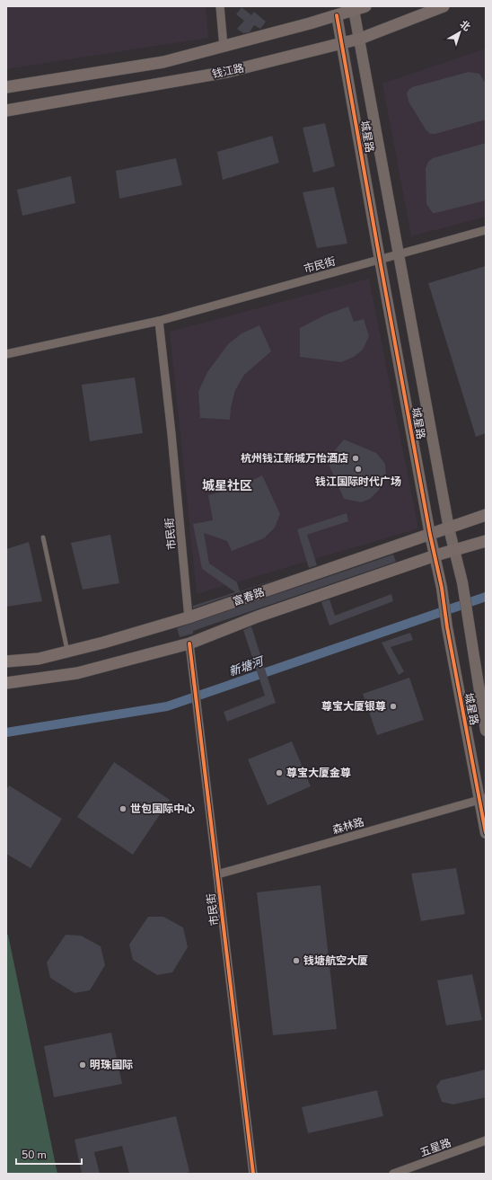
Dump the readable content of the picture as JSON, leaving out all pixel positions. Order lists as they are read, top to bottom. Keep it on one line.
{"streets":{"main road":["钱江路","富春路"],"street":["城星路","市民街","森林路","五星路"]},"crossings":[["钱江路","城星路"],["城星路","市民街"],["城星路","富春路"],["城星路","森林路"],["市民街","富春路"],["市民街","森林路"]],"districts":["城星社区"],"water":["新塘河"],"places":["杭州钱江新城万怡酒店","钱江国际时代广场","尊宝大厦银尊","尊宝大厦金尊","世包国际中心","钱塘航空大厦","明珠国际"],"scale_bar":"50 m","north":"top right"}
